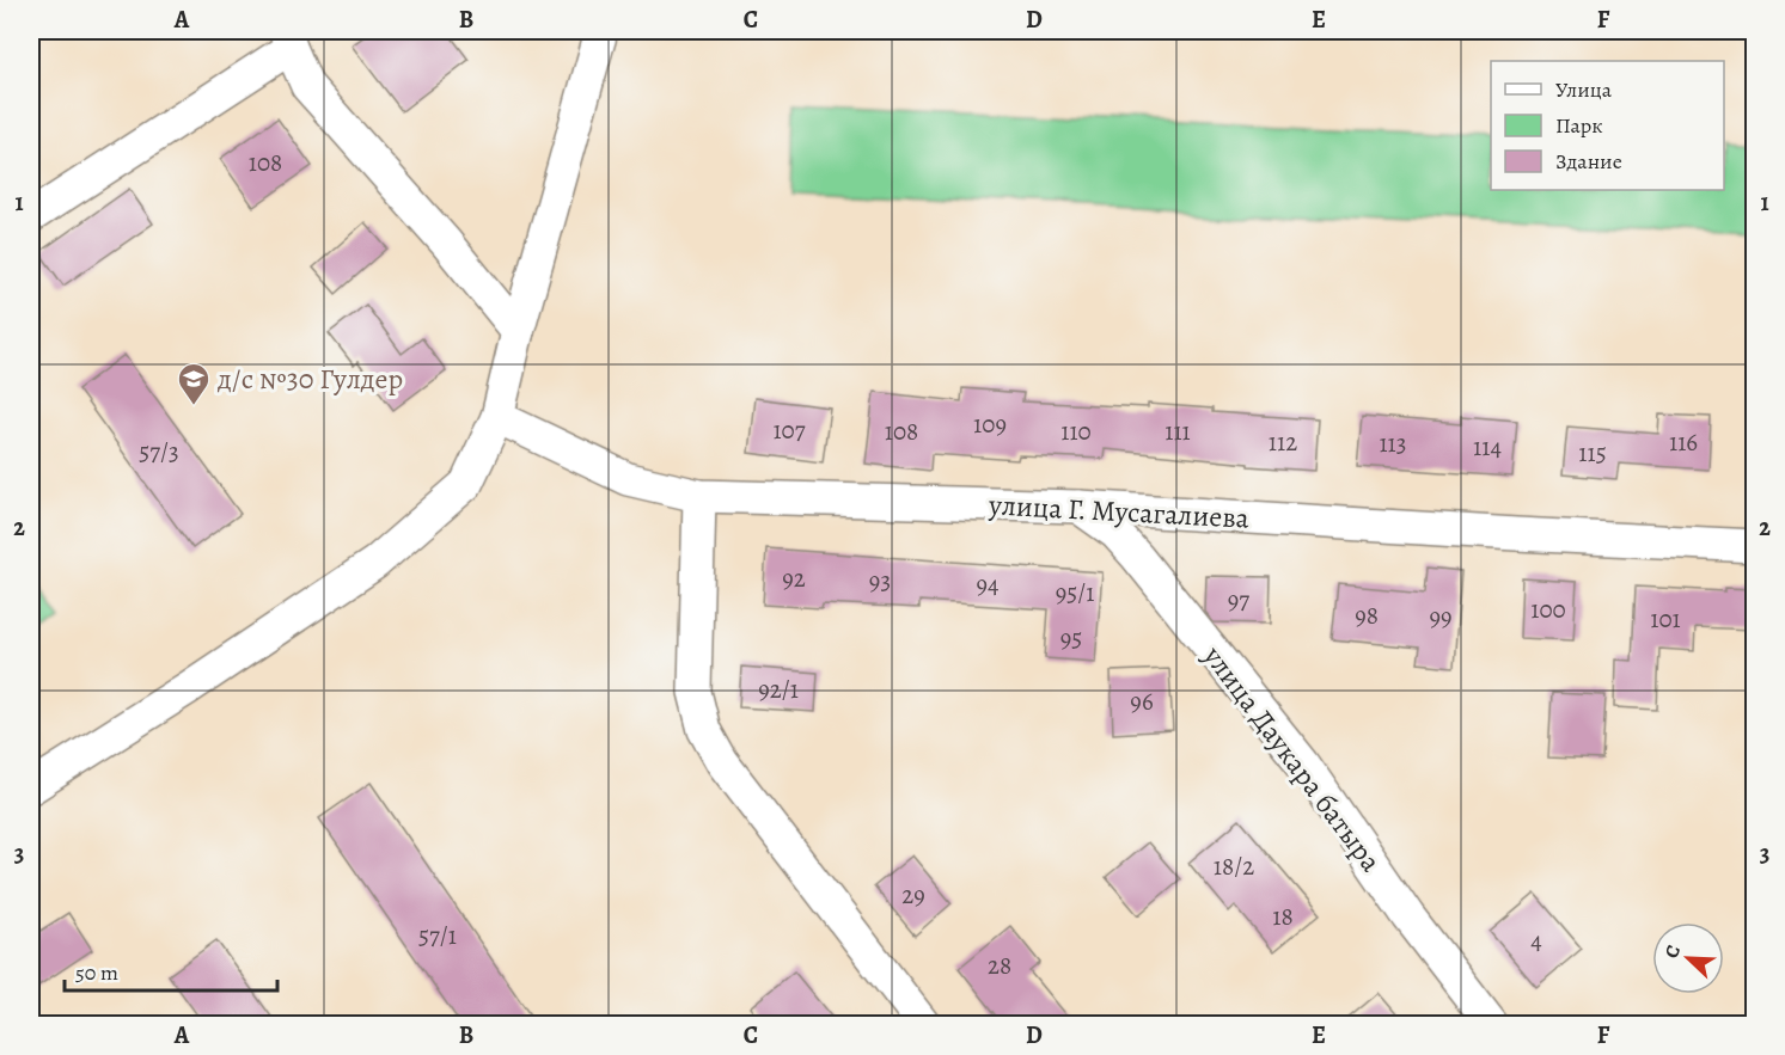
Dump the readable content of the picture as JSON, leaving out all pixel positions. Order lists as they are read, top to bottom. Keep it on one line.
{"streets":{"street":["улица Г. Мусагалиева","улица Даукара батыра"]},"crossings":[["улица Г. Мусагалиева","улица Даукара батыра"]],"places":{"school or university":["д/с №30 Гулдер"]},"house_numbers":["108","109","107","108","110","111","112","116","113","114","57/3","115","92","93","94","95/1","97","100","98","99","101","95","92/1","96","18/2","29","18","57/1","4","28"],"legend":["Улица","Парк","Здание"],"scale_bar":"50 m","north":"top left","grid":{"columns":["A","B","C","D","E","F"],"rows":["1","2","3"]}}
